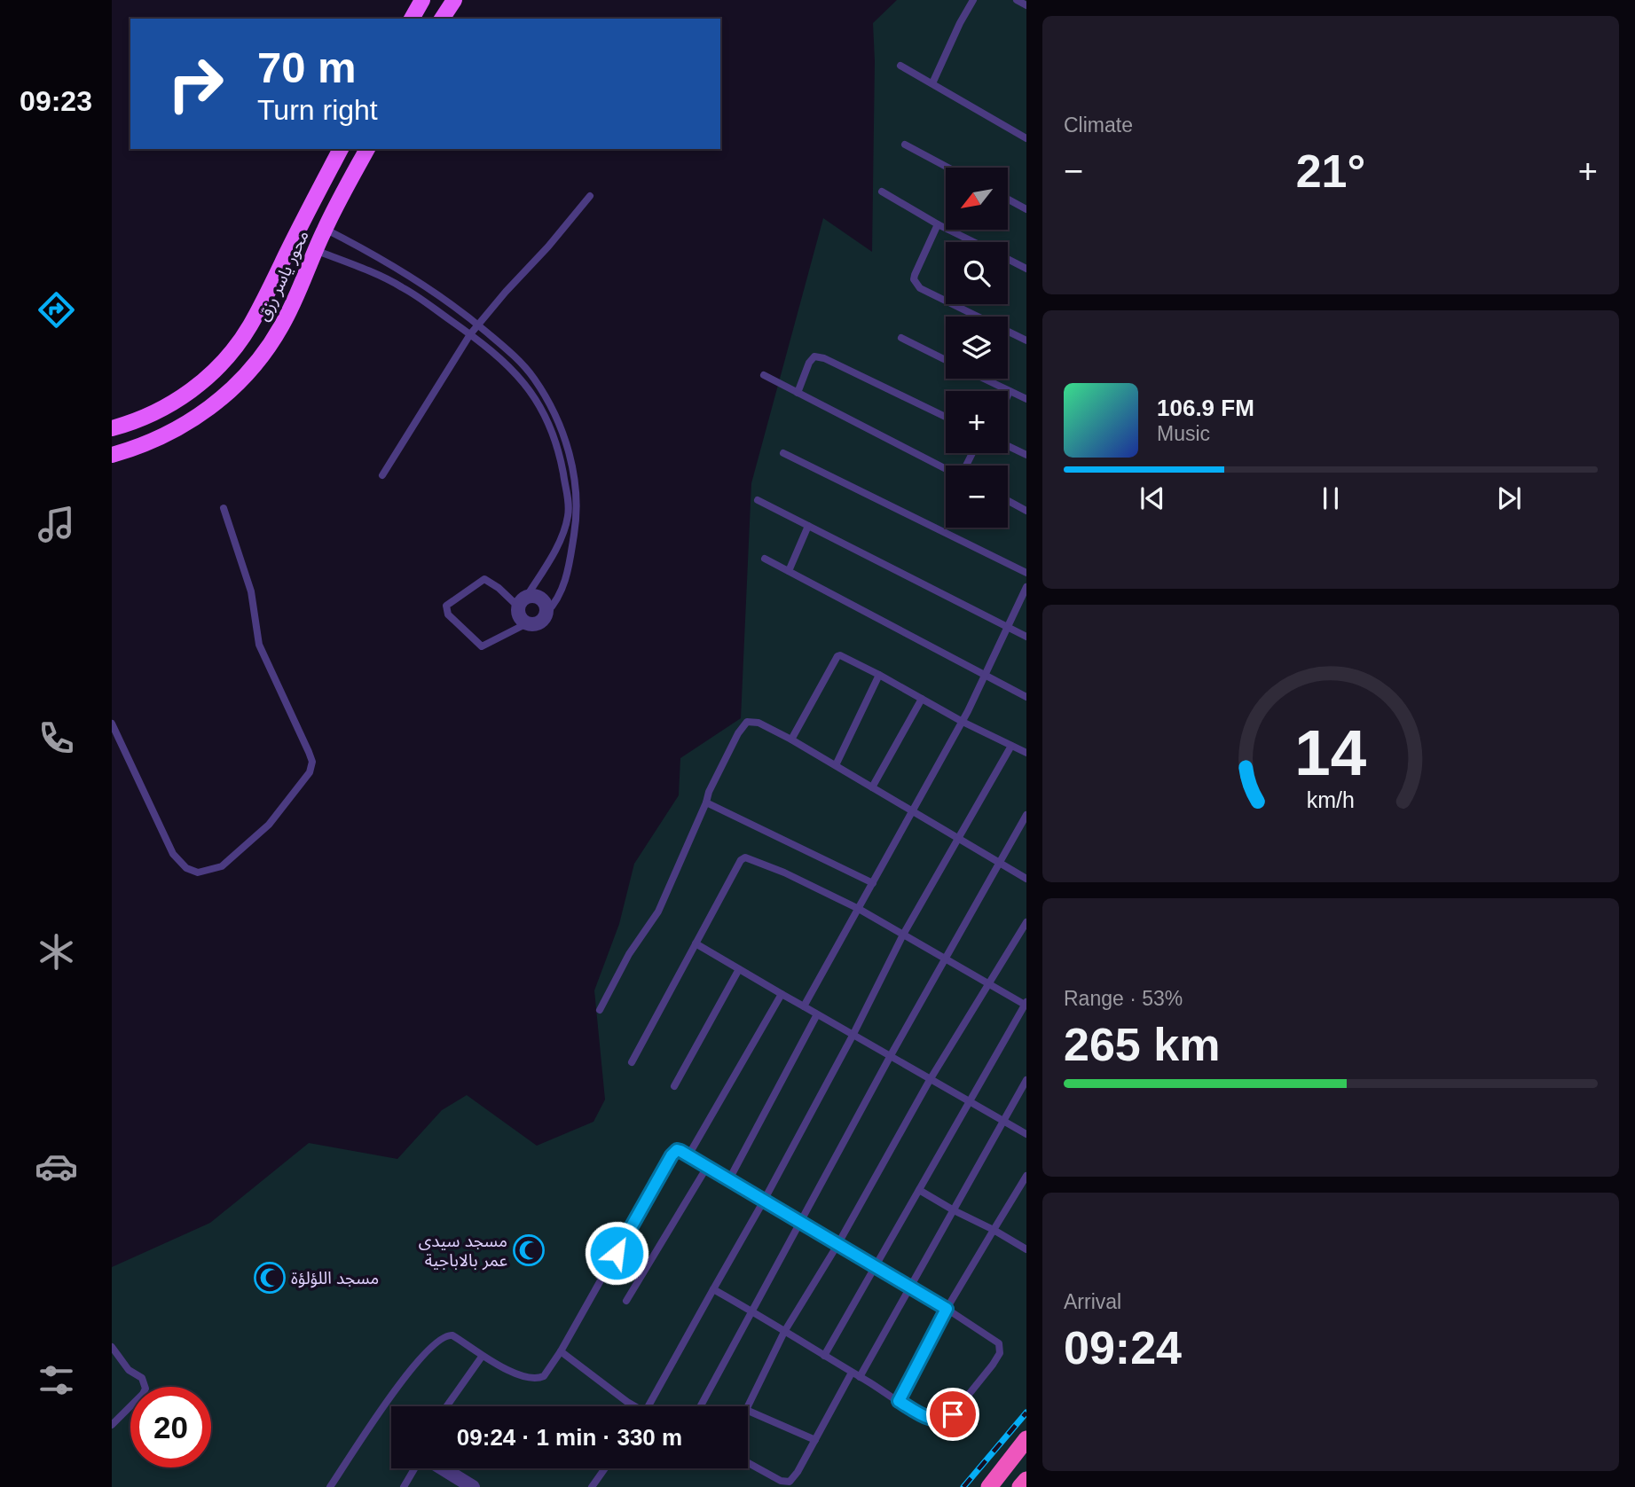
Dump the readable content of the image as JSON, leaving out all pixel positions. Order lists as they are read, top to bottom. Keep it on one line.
{"streets":{"main road":["محور ياسر رزق"]},"places":{"mosque":["مسجد سيدى عمر بالاباجية","مسجد اللؤلؤة"]},"north":"bottom left","page":{"tabs":"09:23","tile":["Climate",["Range · 53%","265 km"],["Arrival","09:24"]],"turn":["70 m","Turn right"],"heat":["−","21°","+"],"map_buttons":["+","−"],"song":["106.9 FM","Music"],"limit":"20","trip":"09:24 · 1 min · 330 m","gauge":["14","km/h"]}}
